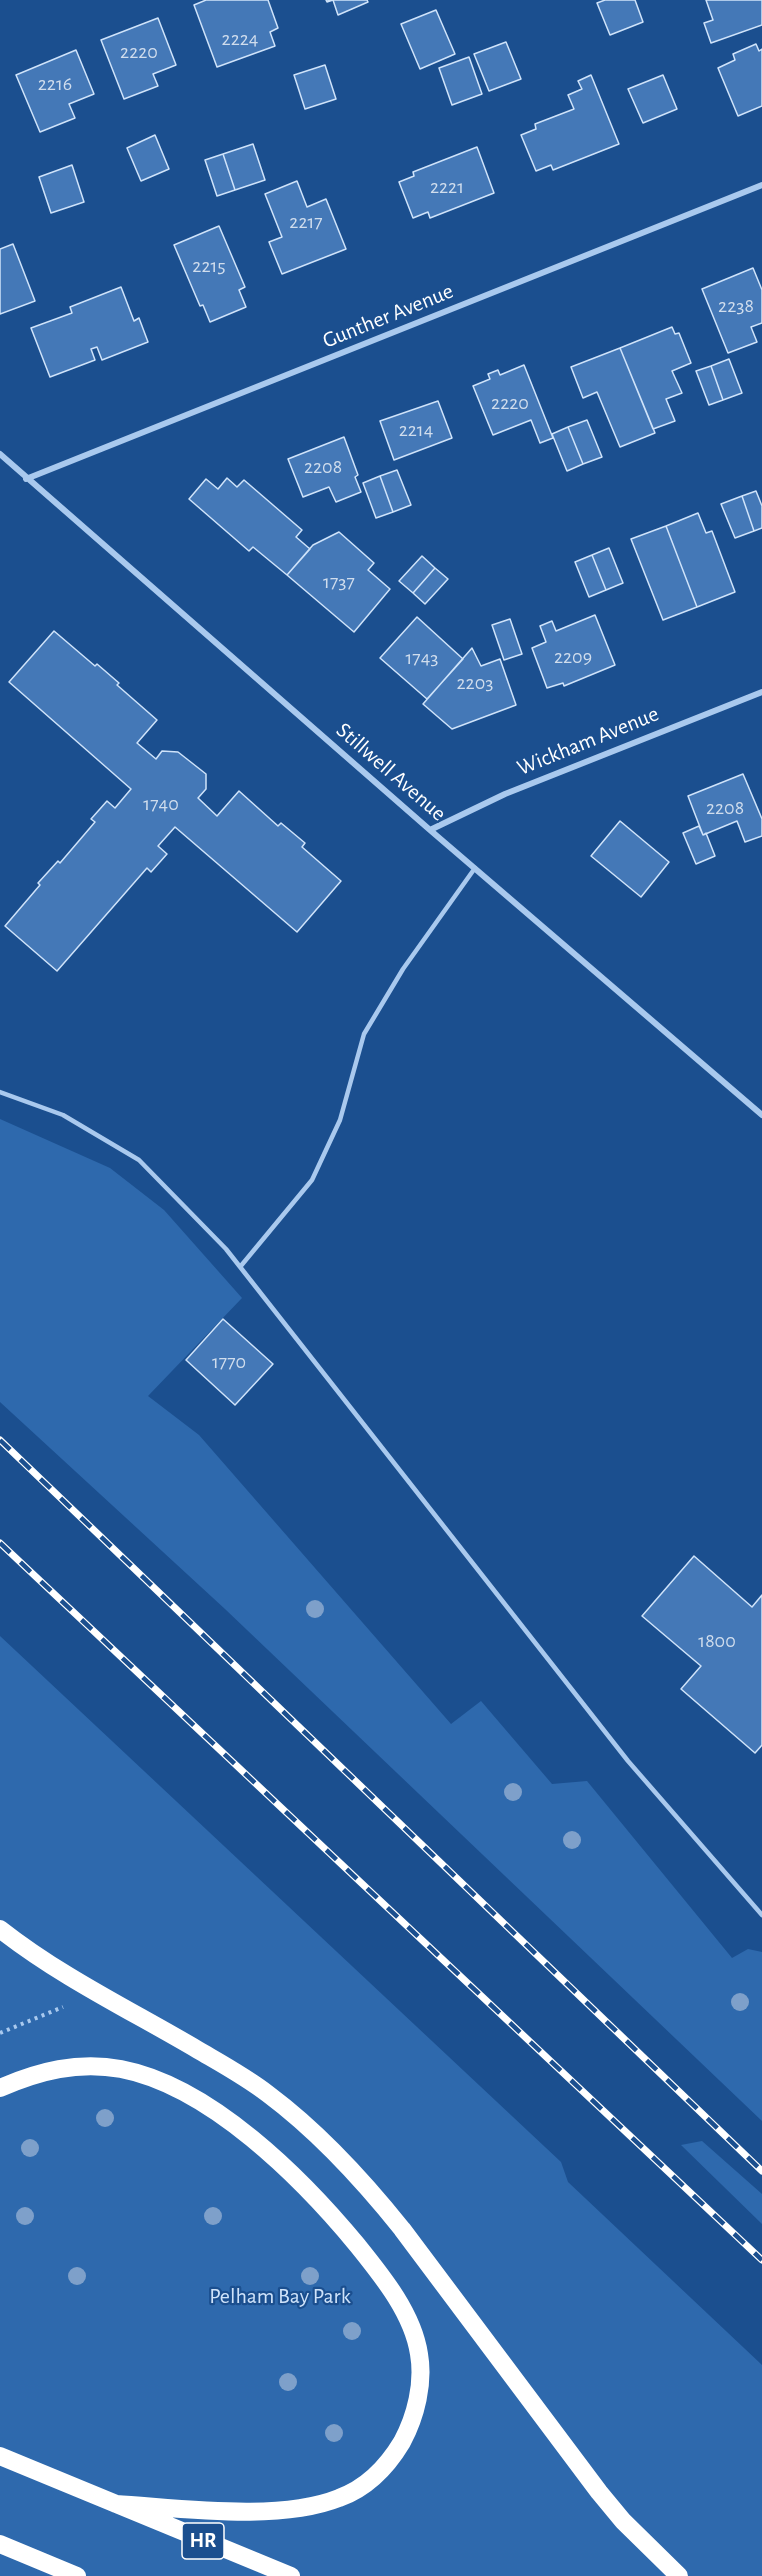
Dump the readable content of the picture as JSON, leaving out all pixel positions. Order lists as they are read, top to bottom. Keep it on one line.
{"streets":{"highway":["HR"],"street":["Gunther Avenue","Wickham Avenue","Stillwell Avenue"]},"crossings":[["Gunther Avenue","Stillwell Avenue"],["Wickham Avenue","Stillwell Avenue"]],"parks":["Pelham Bay Park"],"house_numbers":["2224","2220","2216","2221","2217","2215","2238","2220","2214","2208","1737","2209","1743","2203","1740","2208","1770","1800"]}
